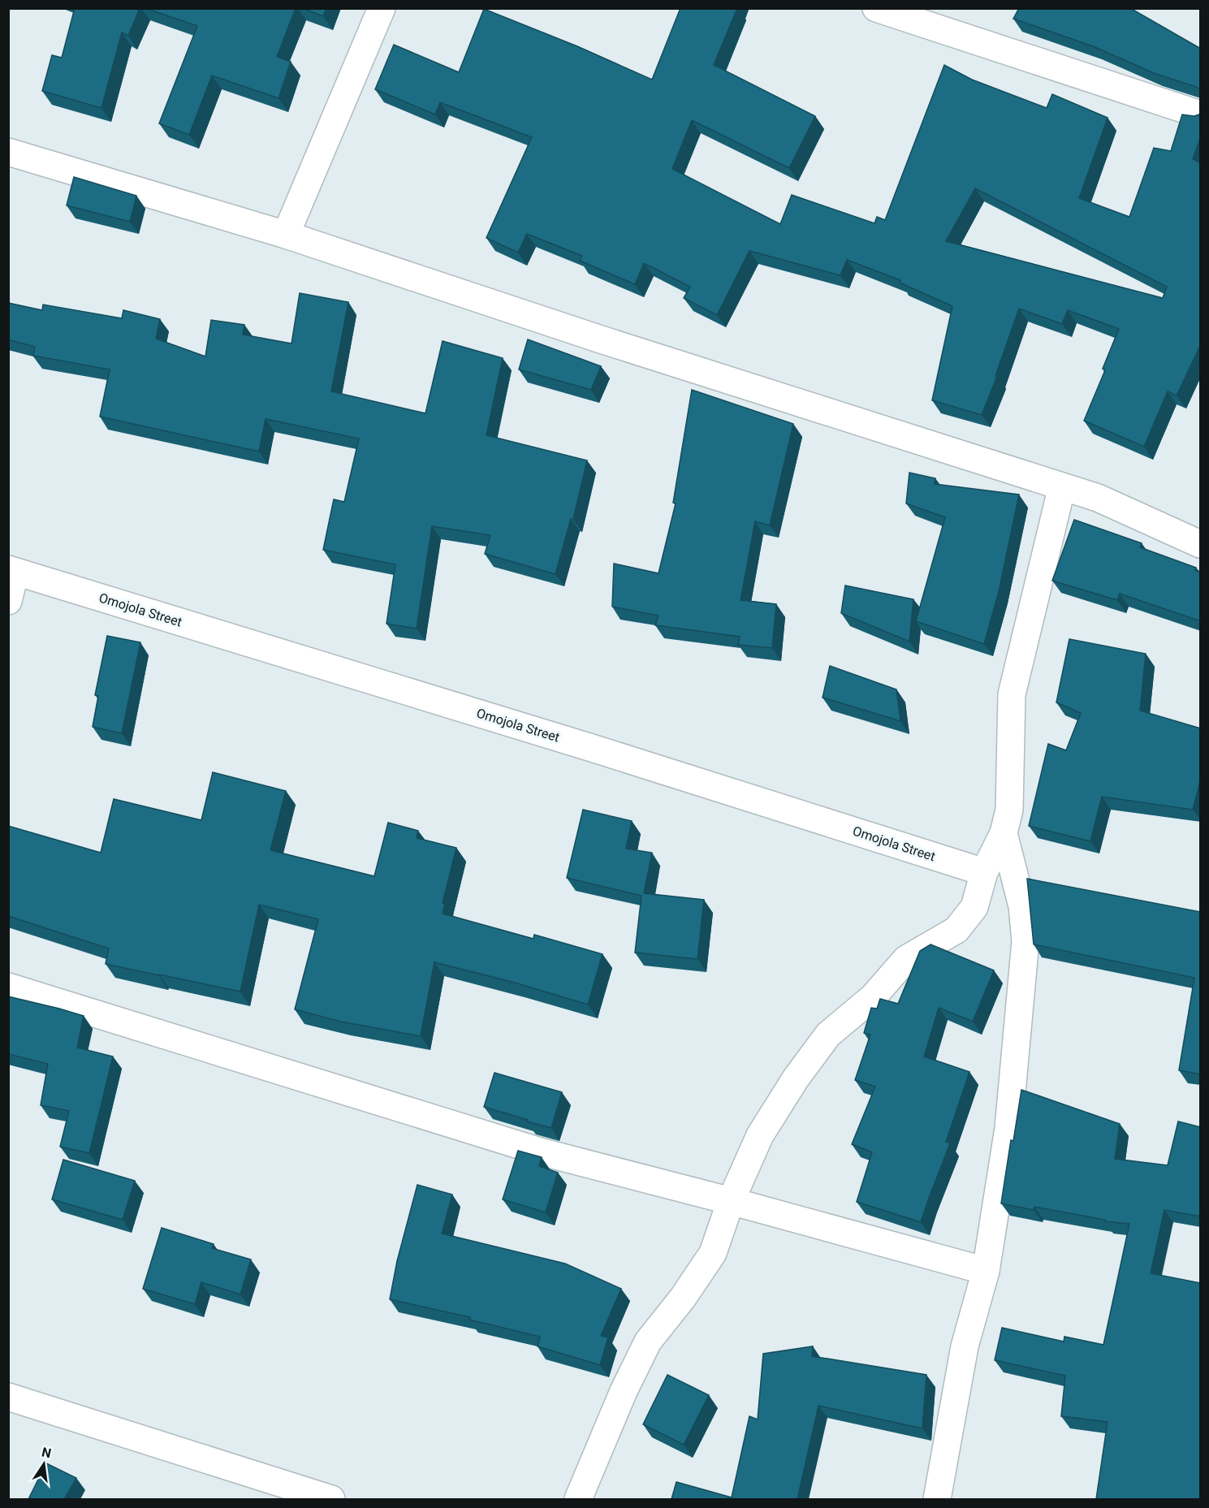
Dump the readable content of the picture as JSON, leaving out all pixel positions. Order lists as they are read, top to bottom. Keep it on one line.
{"streets":{"street":["Omojola Street"]},"north":"top"}
